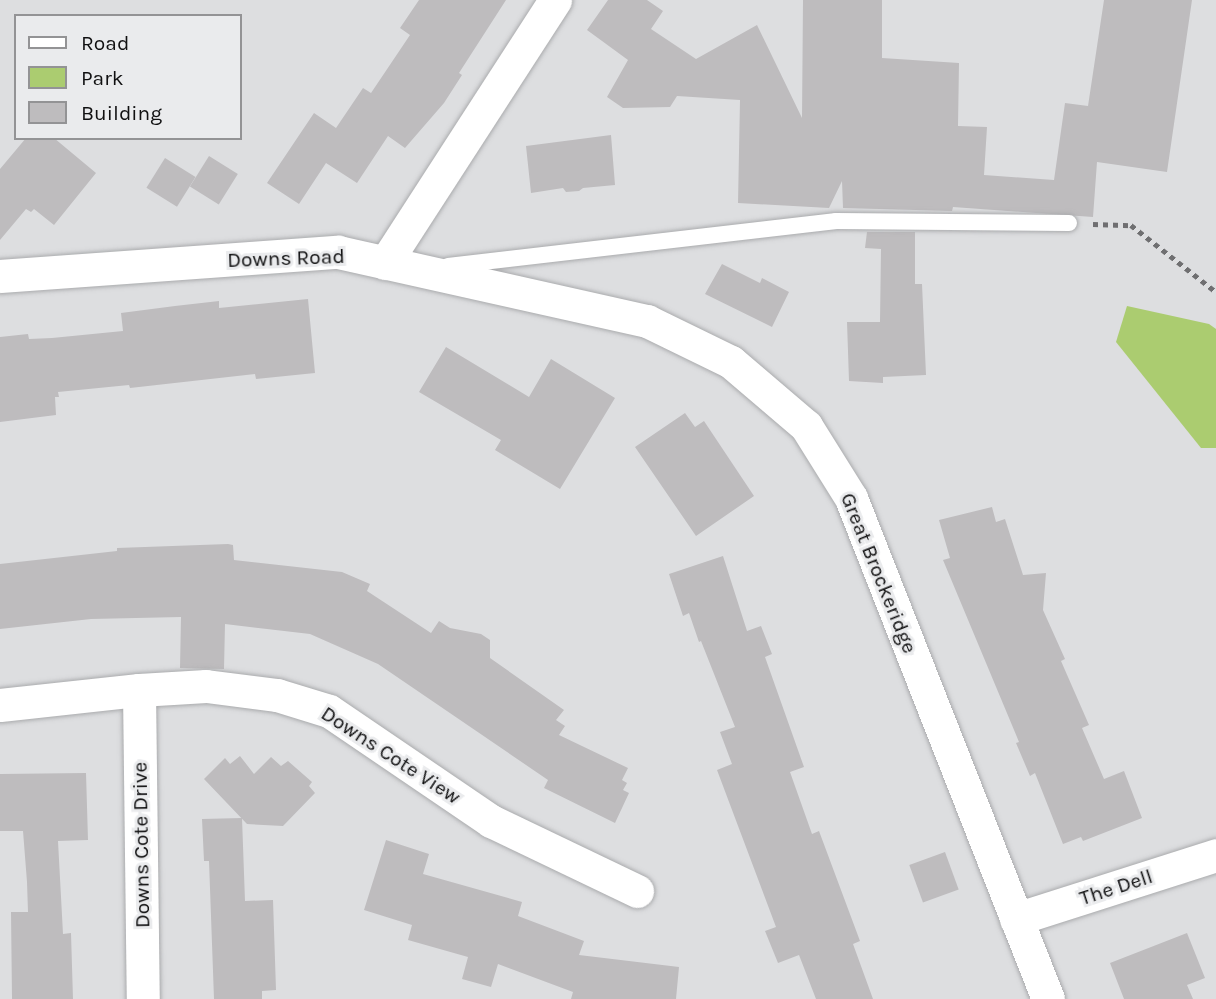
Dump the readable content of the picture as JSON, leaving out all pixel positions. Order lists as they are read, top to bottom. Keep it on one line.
{"streets":{"street":["Downs Road","Great Brockeridge","Downs Cote View","Downs Cote Drive","The Dell"]},"crossings":[["Downs Road","Great Brockeridge"],["Great Brockeridge","The Dell"],["Downs Cote View","Downs Cote Drive"]],"legend":["Road","Park","Building"]}
